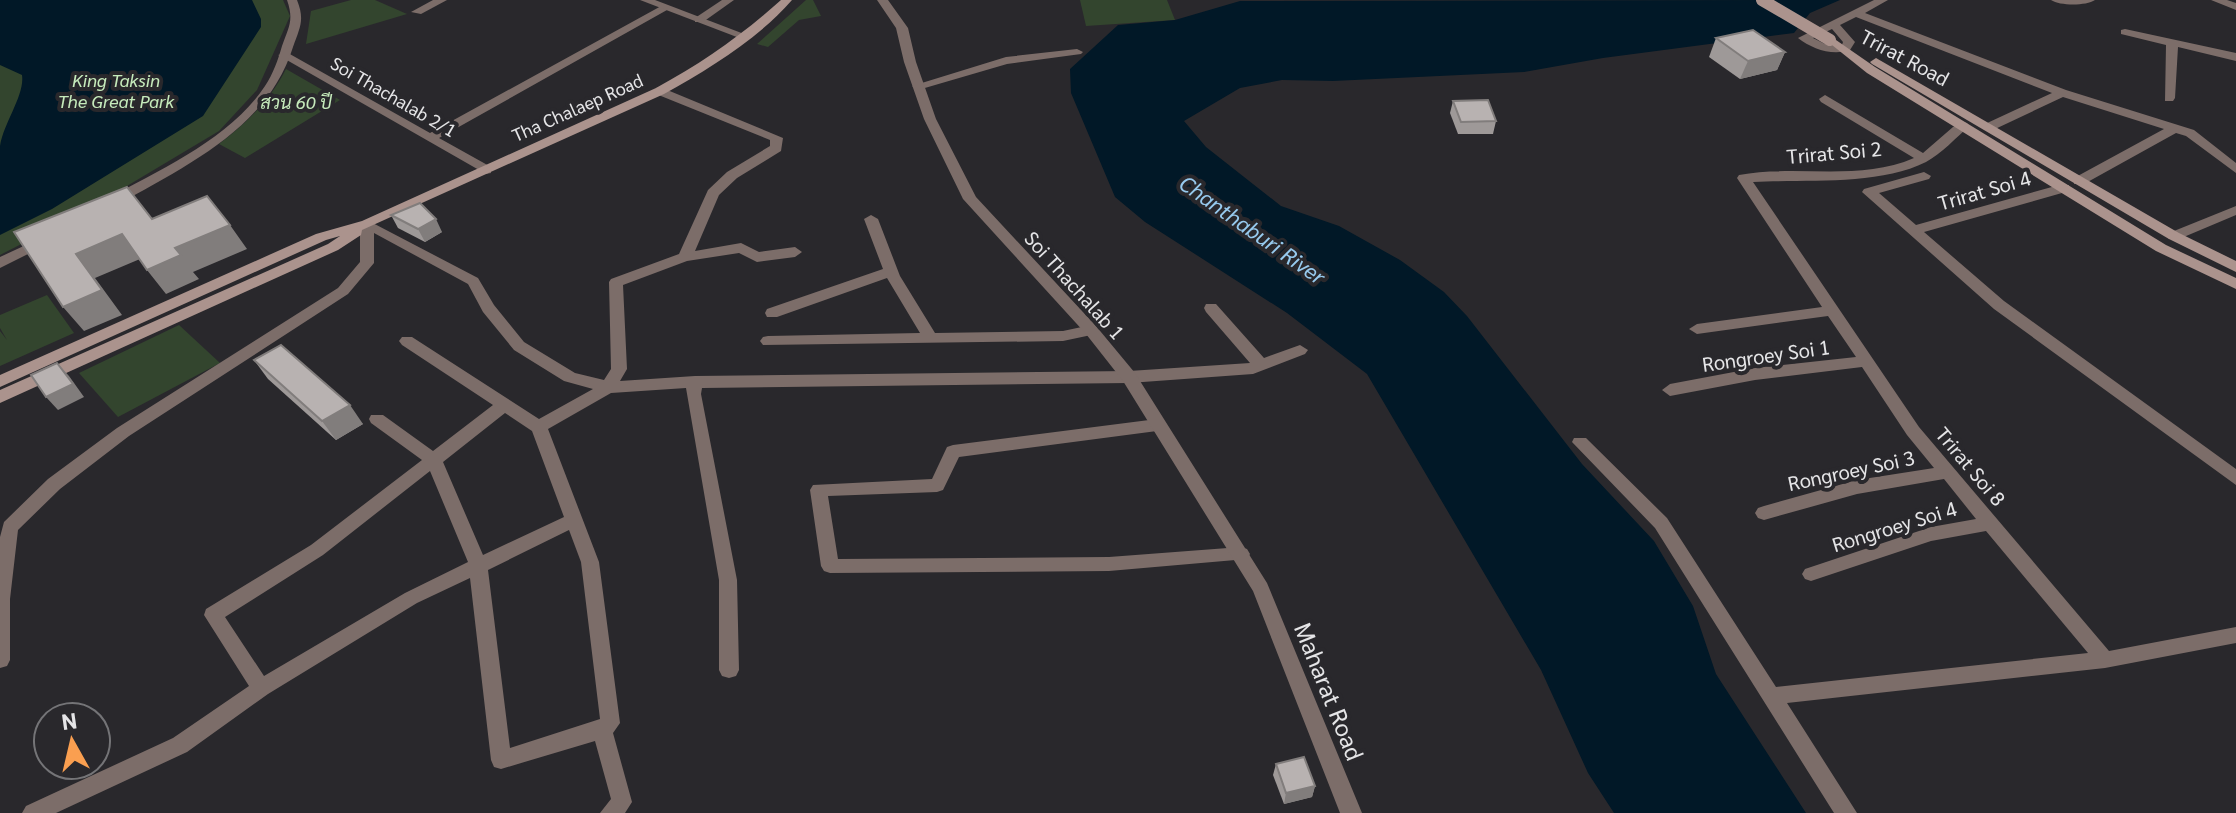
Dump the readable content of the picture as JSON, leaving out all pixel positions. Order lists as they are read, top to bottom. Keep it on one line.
{"streets":{"main road":["Trirat Road","Tha Chalaep Road"],"street":["Soi Thachalab 2/1","Trirat Soi 2","Trirat Soi 4","Soi Thachalab 1","Rongroey Soi 1","Trirat Soi 8","Rongroey Soi 3","Rongroey Soi 4","Maharat Road"]},"crossings":[["Trirat Road","Trirat Soi 2"],["Trirat Road","Trirat Soi 4"],["Soi Thachalab 2/1","Tha Chalaep Road"],["Trirat Soi 2","Trirat Soi 8"],["Soi Thachalab 1","Maharat Road"],["Rongroey Soi 1","Trirat Soi 8"],["Trirat Soi 8","Rongroey Soi 3"],["Trirat Soi 8","Rongroey Soi 4"]],"water":["Chanthaburi River"],"parks":["King Taksin The Great Park","สวน 60 ปี"],"north":"top"}
